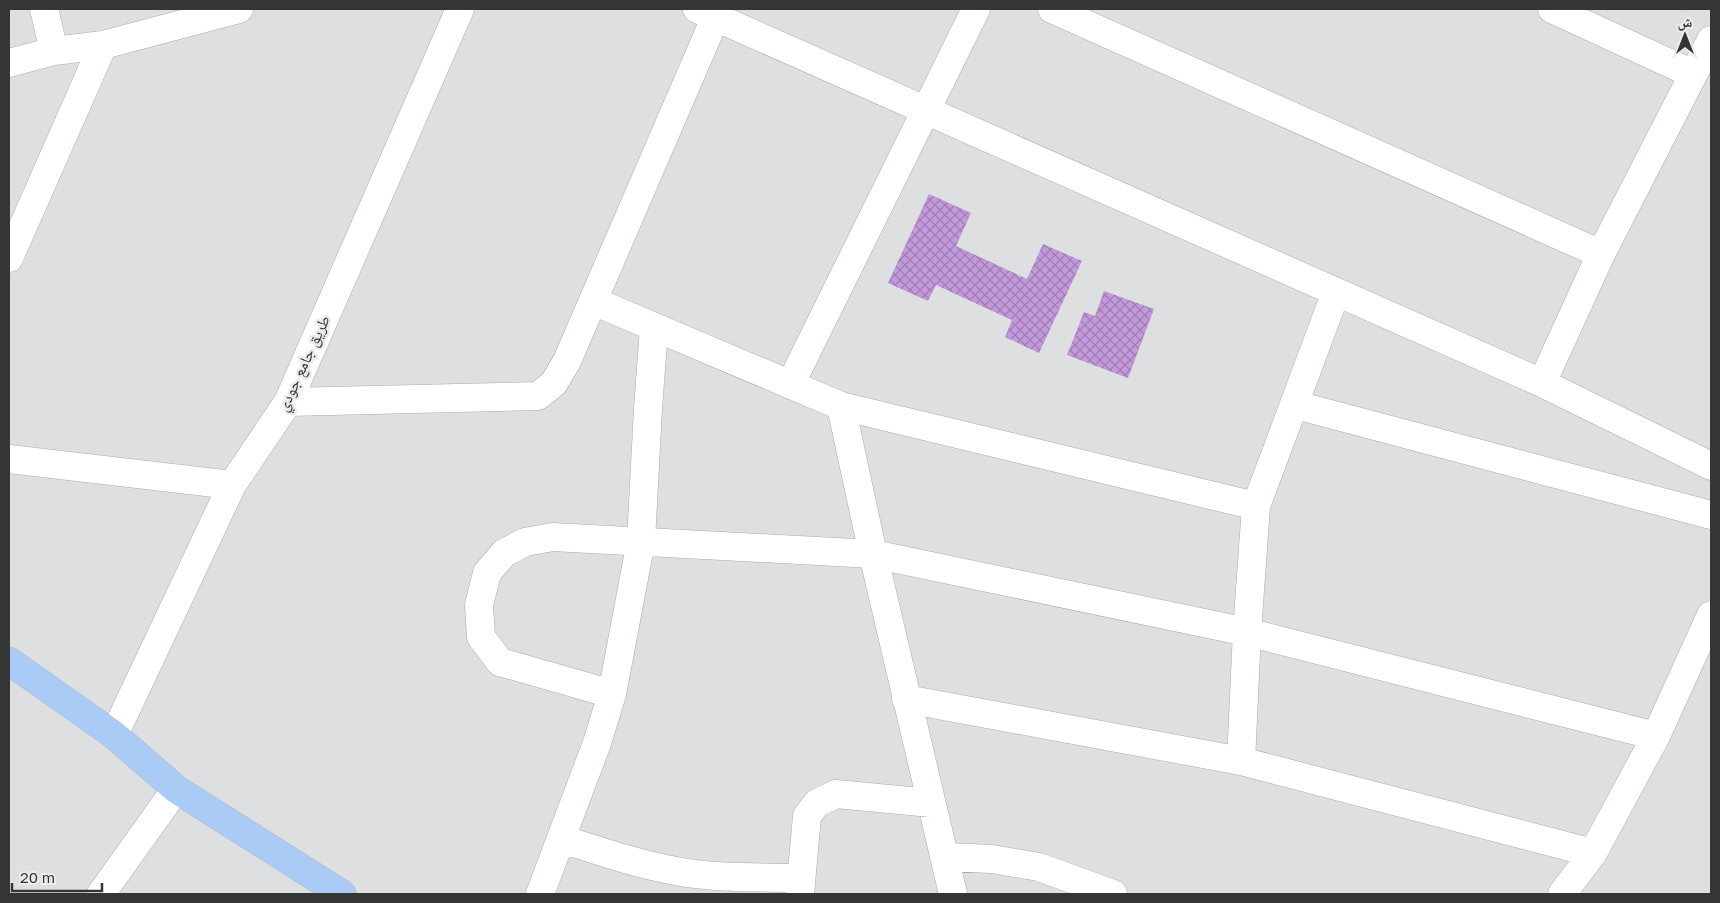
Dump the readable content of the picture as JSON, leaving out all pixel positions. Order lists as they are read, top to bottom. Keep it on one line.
{"streets":{"street":["طريق جامع جودي"]},"scale_bar":"20 m","north":"top"}
